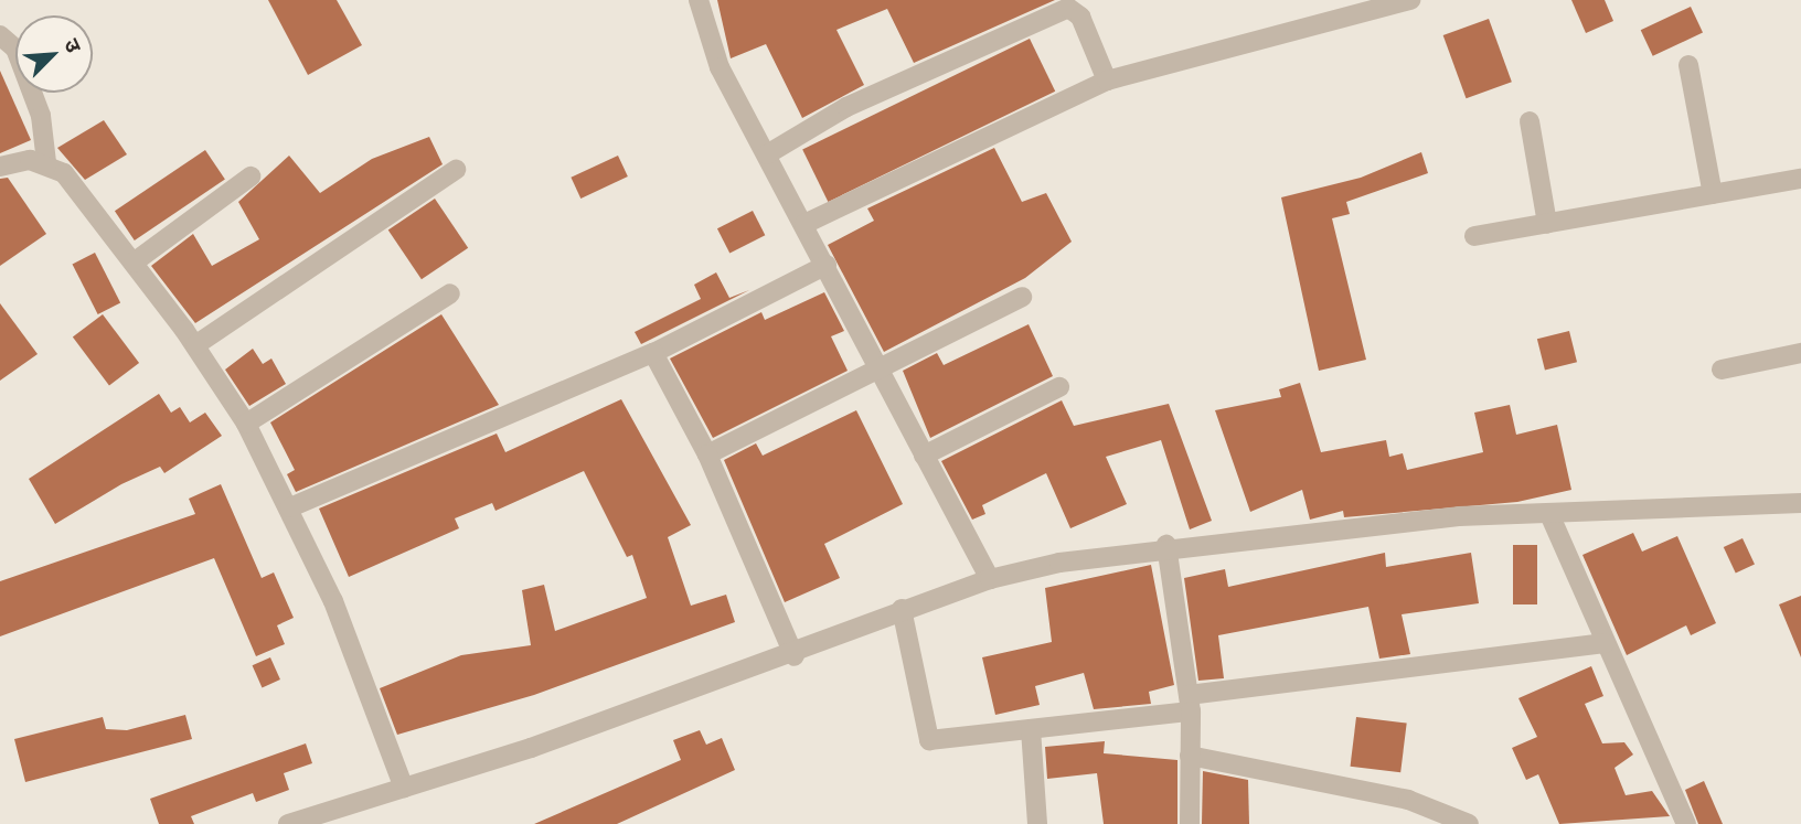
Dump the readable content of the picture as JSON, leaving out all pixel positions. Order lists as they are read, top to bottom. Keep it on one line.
{"north":"top right"}
